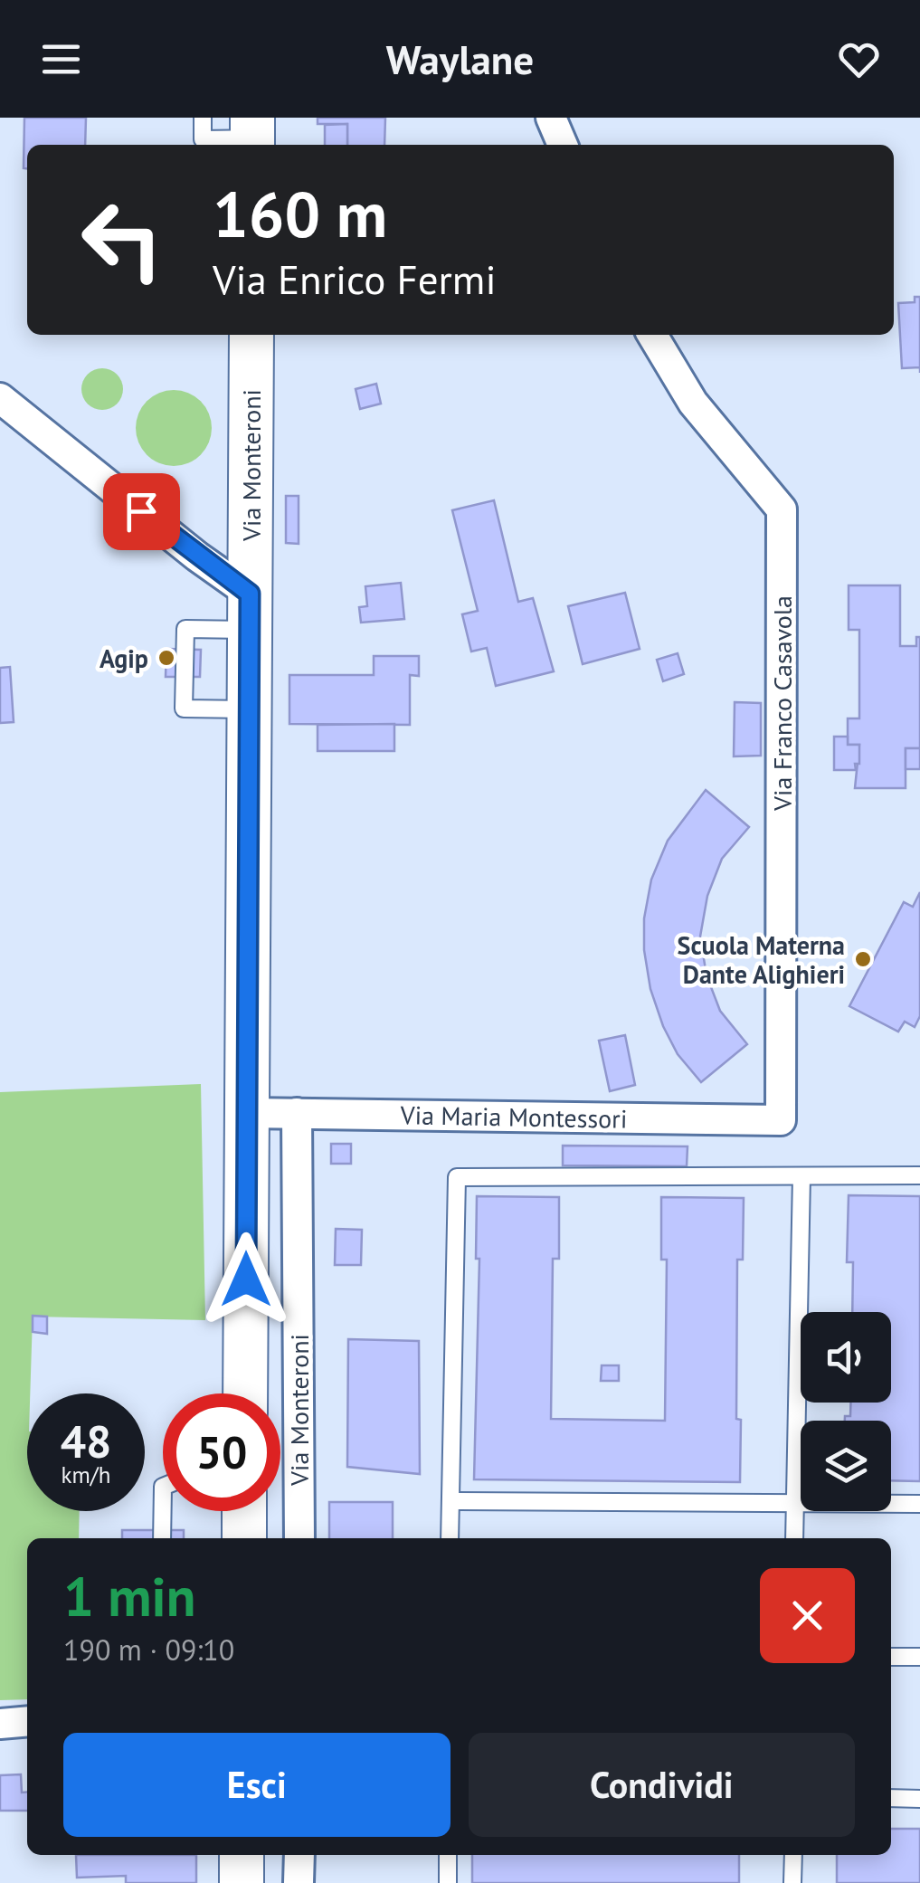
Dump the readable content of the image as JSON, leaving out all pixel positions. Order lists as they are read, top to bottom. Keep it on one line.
{"streets":{"main road":["Via Monteroni"],"street":["Via Franco Casavola","Via Maria Montessori"]},"crossings":[["Via Monteroni","Via Maria Montessori"],["Via Franco Casavola","Via Maria Montessori"]],"places":["Agip","Scuola Materna Dante Alighieri"],"page":{"header":"Waylane","turn":["160 m","Via Enrico Fermi"],"speed":"48 km/h","limit":"50","heading":["1 min","190 m · 09:10"],"buttons":["Esci","Condividi"]}}
